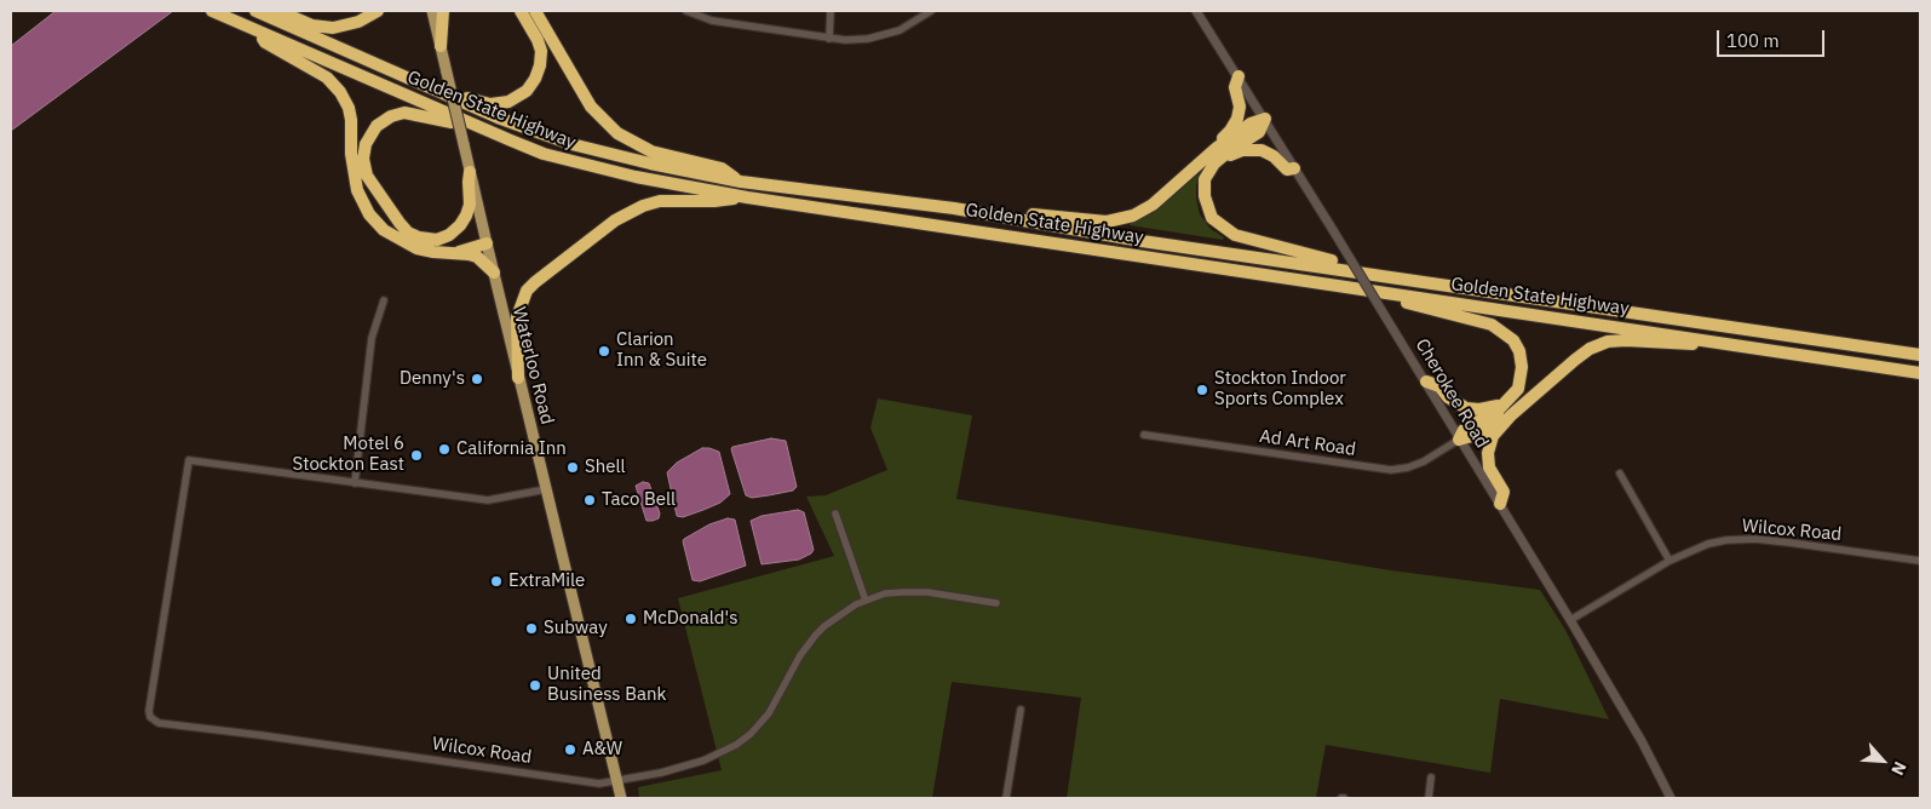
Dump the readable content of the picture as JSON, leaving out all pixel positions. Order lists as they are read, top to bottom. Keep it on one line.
{"streets":{"highway":["Golden State Highway"],"main road":["Waterloo Road"],"street":["Cherokee Road","Ad Art Road","Wilcox Road"]},"crossings":[["Waterloo Road","Wilcox Road"],["Cherokee Road","Ad Art Road"],["Cherokee Road","Wilcox Road"]],"places":["Clarion Inn & Suite","Denny's","Stockton Indoor Sports Complex","California Inn","Motel 6 Stockton East","Shell","Taco Bell","ExtraMile","McDonald's","Subway","United Business Bank","A&W"],"scale_bar":"100 m","north":"bottom right"}
